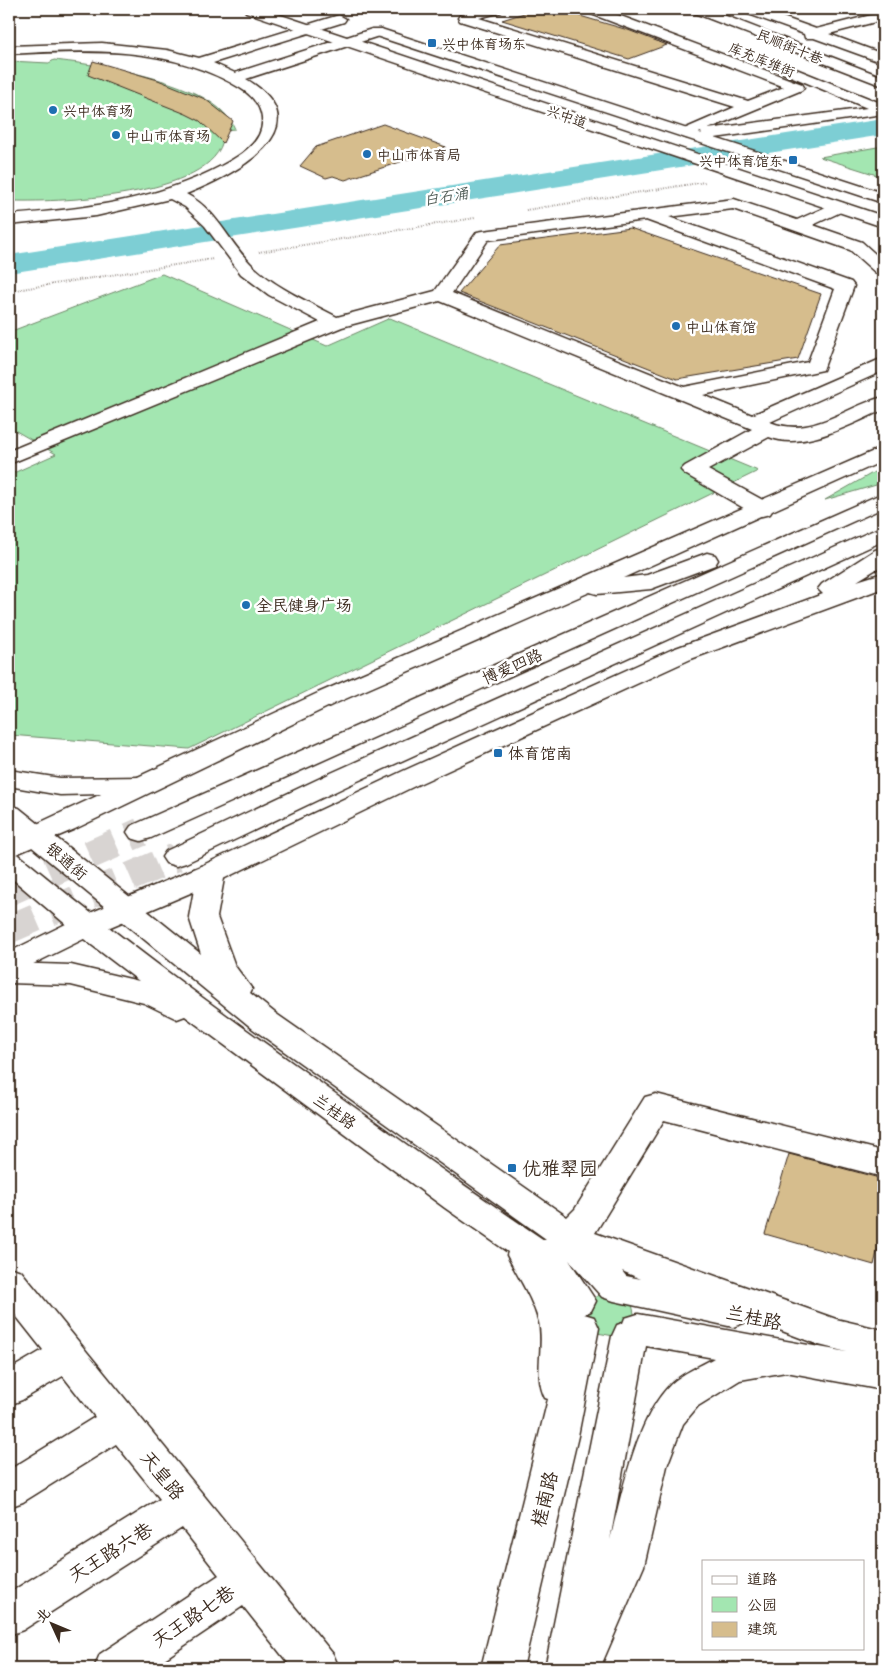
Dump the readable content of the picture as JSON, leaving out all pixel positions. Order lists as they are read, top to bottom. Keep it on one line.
{"streets":{"main road":["民顺街十巷","库充库维街","兴中道","博爱四路","银通街","兰桂路","天皇路","槎南路","天王路六巷","天王路七巷"]},"crossings":[["银通街","兰桂路"],["兰桂路","槎南路"],["天皇路","天王路六巷"],["天皇路","天王路七巷"]],"water":["白石涌"],"places":{"transit":["兴中体育场东","兴中体育馆东","体育馆南","优雅翠园"],"other":["兴中体育场","中山市体育场","中山市体育局","中山体育馆","全民健身广场"]},"legend":["道路","公园","建筑"],"north":"top left"}
